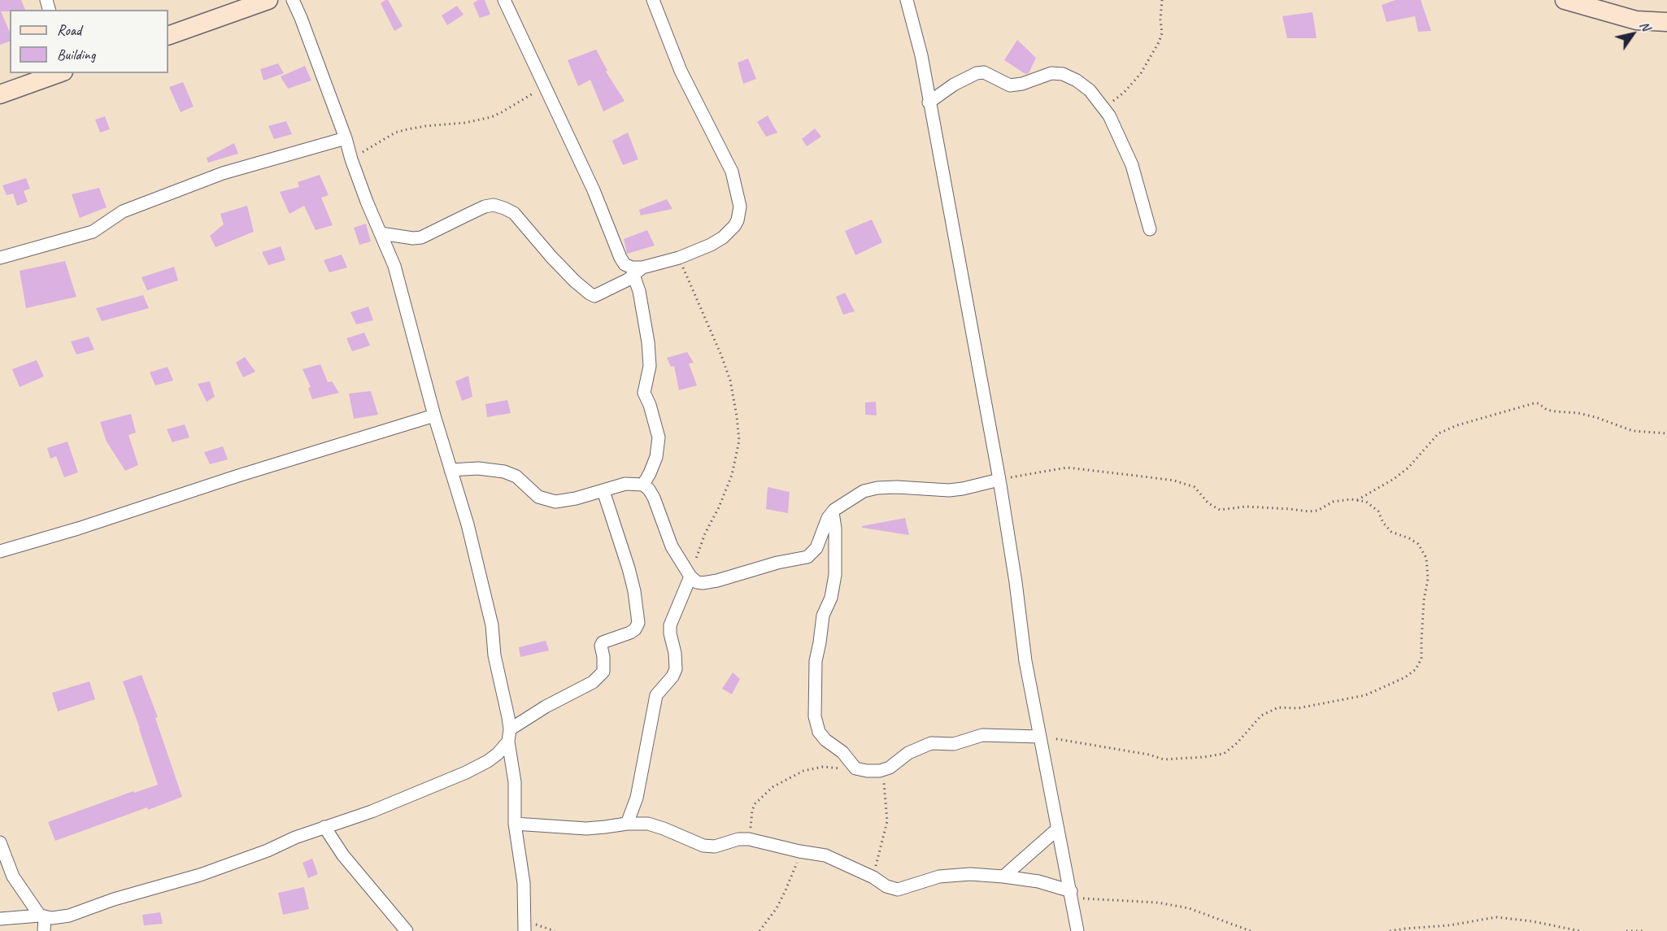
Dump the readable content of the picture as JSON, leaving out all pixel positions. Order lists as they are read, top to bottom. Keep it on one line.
{"legend":["Road","Building"],"north":"top right"}
